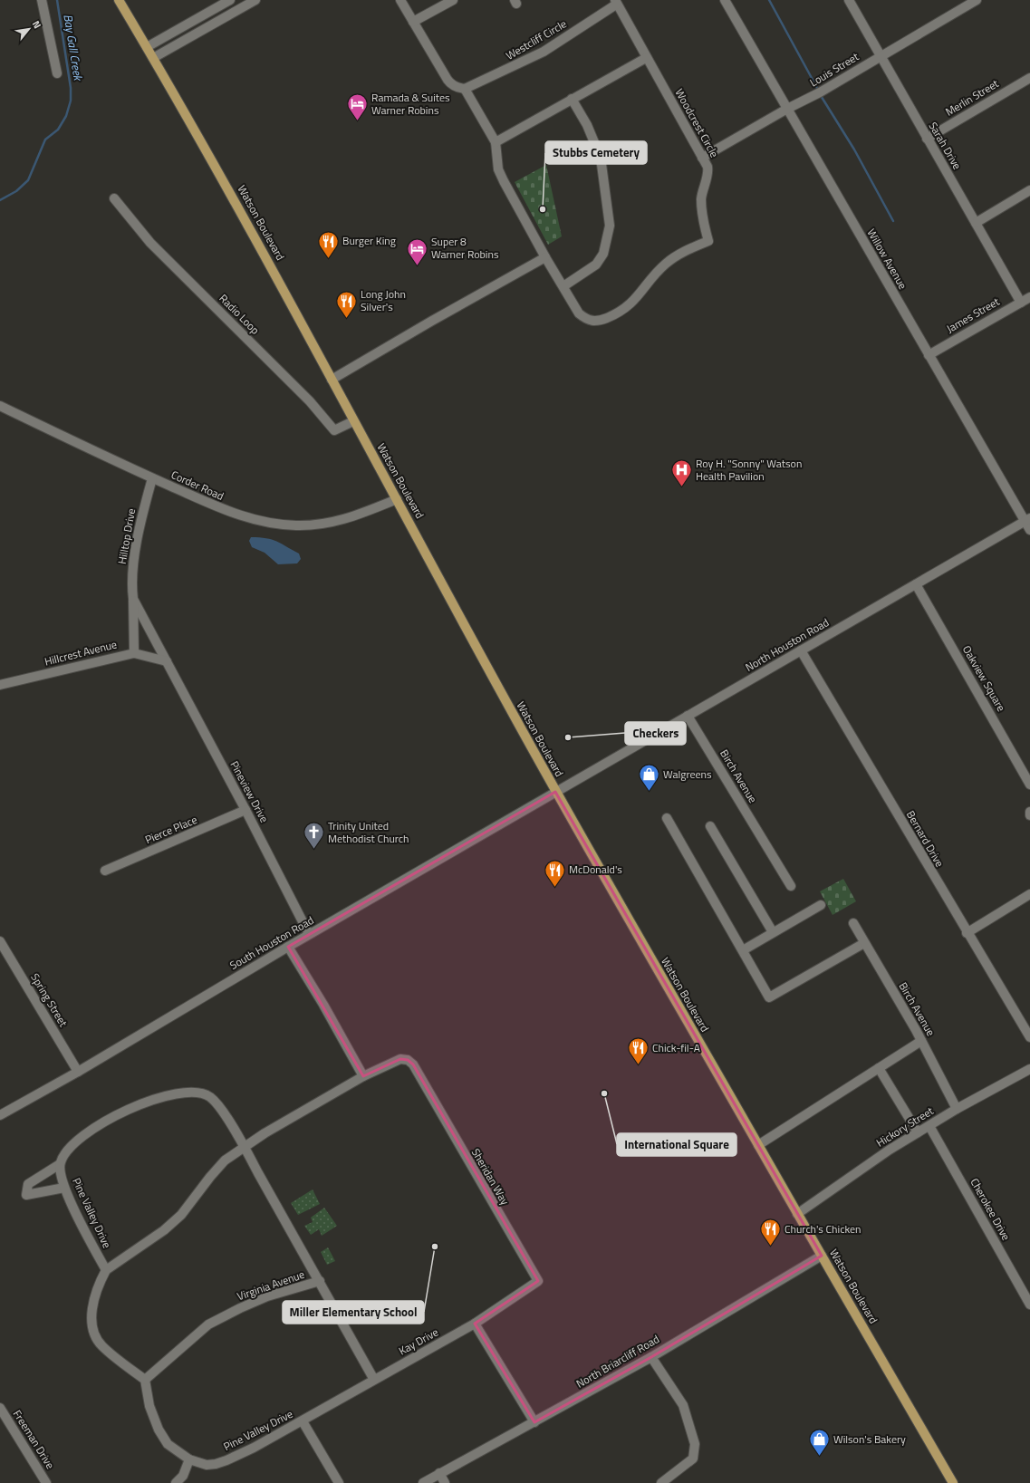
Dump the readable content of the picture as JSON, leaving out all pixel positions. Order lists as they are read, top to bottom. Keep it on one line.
{"streets":{"main road":["Watson Boulevard"],"street":["Westcliff Circle","Louis Street","Merlin Street","Woodcrest Circle","Sarah Drive","Willow Avenue","Radio Loop","James Street","Corder Road","Hilltop Drive","North Houston Road","Hillcrest Avenue","Oakview Square","Birch Avenue","Pineview Drive","Pierce Place","Bernard Drive","South Houston Road","Spring Street","Hickory Street","Sheridan Way","Cherokee Drive","Pine Valley Drive","Virginia Avenue","Kay Drive","North Briarcliff Road","Freeman Drive"]},"crossings":[["Westcliff Circle","Woodcrest Circle"],["Louis Street","Woodcrest Circle"],["Louis Street","Sarah Drive"],["Louis Street","Willow Avenue"],["Merlin Street","Sarah Drive"],["Sarah Drive","James Street"],["Watson Boulevard","Radio Loop"],["Watson Boulevard","Corder Road"],["Watson Boulevard","North Houston Road"],["Watson Boulevard","South Houston Road"],["Watson Boulevard","Hickory Street"],["Watson Boulevard","North Briarcliff Road"],["Willow Avenue","James Street"],["Willow Avenue","North Houston Road"],["Corder Road","Hilltop Drive"],["Hilltop Drive","Hillcrest Avenue"],["Hilltop Drive","Pineview Drive"],["North Houston Road","Oakview Square"],["North Houston Road","Birch Avenue"],["North Houston Road","Bernard Drive"],["North Houston Road","South Houston Road"],["Hillcrest Avenue","Pineview Drive"],["Birch Avenue","Hickory Street"],["Pineview Drive","Pierce Place"],["Pineview Drive","South Houston Road"],["South Houston Road","Spring Street"],["Hickory Street","Cherokee Drive"],["Sheridan Way","Pine Valley Drive"],["Sheridan Way","Kay Drive"],["Pine Valley Drive","Virginia Avenue"],["Pine Valley Drive","Kay Drive"]],"water":["Bay Gall Creek"],"places":{"hotel":["Ramada & Suites Warner Robins","Super 8 Warner Robins"],"other":["Stubbs Cemetery","Checkers","International Square","Miller Elementary School"],"restaurant":["Burger King","Long John Silver's","McDonald's","Chick-fil-A","Church's Chicken"],"hospital":["Roy H. \"Sonny\" Watson Health Pavilion"],"shop":["Walgreens","Wilson's Bakery"],"church":["Trinity United Methodist Church"]},"north":"top right"}
